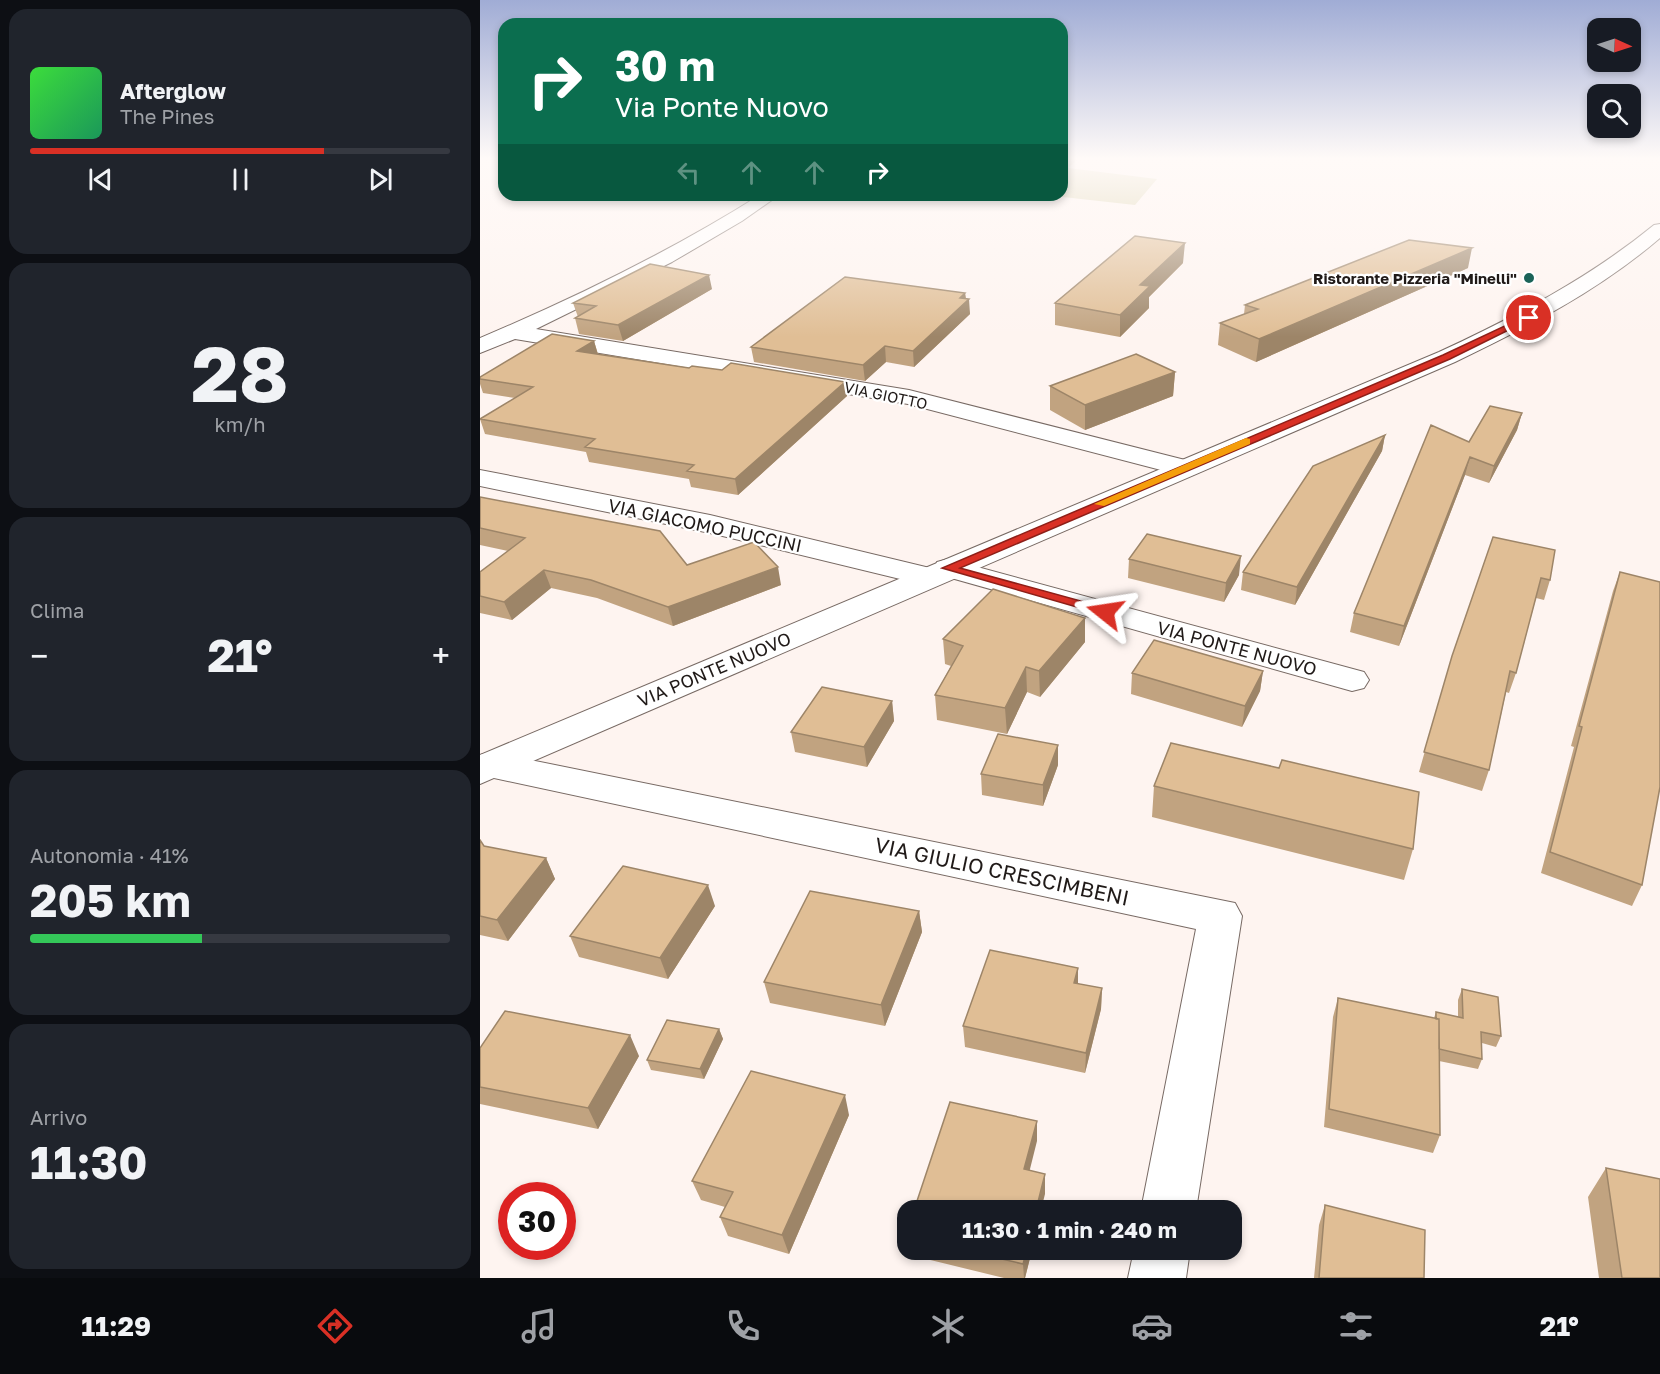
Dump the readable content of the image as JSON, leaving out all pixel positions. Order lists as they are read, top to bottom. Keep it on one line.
{"streets":{"street":["VIA GIOTTO","VIA GIACOMO PUCCINI","VIA PONTE NUOVO","VIA GIULIO CRESCIMBENI"]},"crossings":[["VIA GIOTTO","VIA PONTE NUOVO"],["VIA GIACOMO PUCCINI","VIA PONTE NUOVO"],["VIA PONTE NUOVO","VIA GIULIO CRESCIMBENI"]],"places":["Ristorante Pizzeria \"Minelli\""],"north":"right","page":{"turn":["30 m","Via Ponte Nuovo"],"song":["Afterglow","The Pines"],"tile":[["28","km/h"],"Clima",["Autonomia · 41%","205 km"],["Arrivo","11:30"]],"heat":["−","21°","+"],"limit":"30","trip":"11:30 · 1 min · 240 m","tabs":["11:29","21°"]}}
